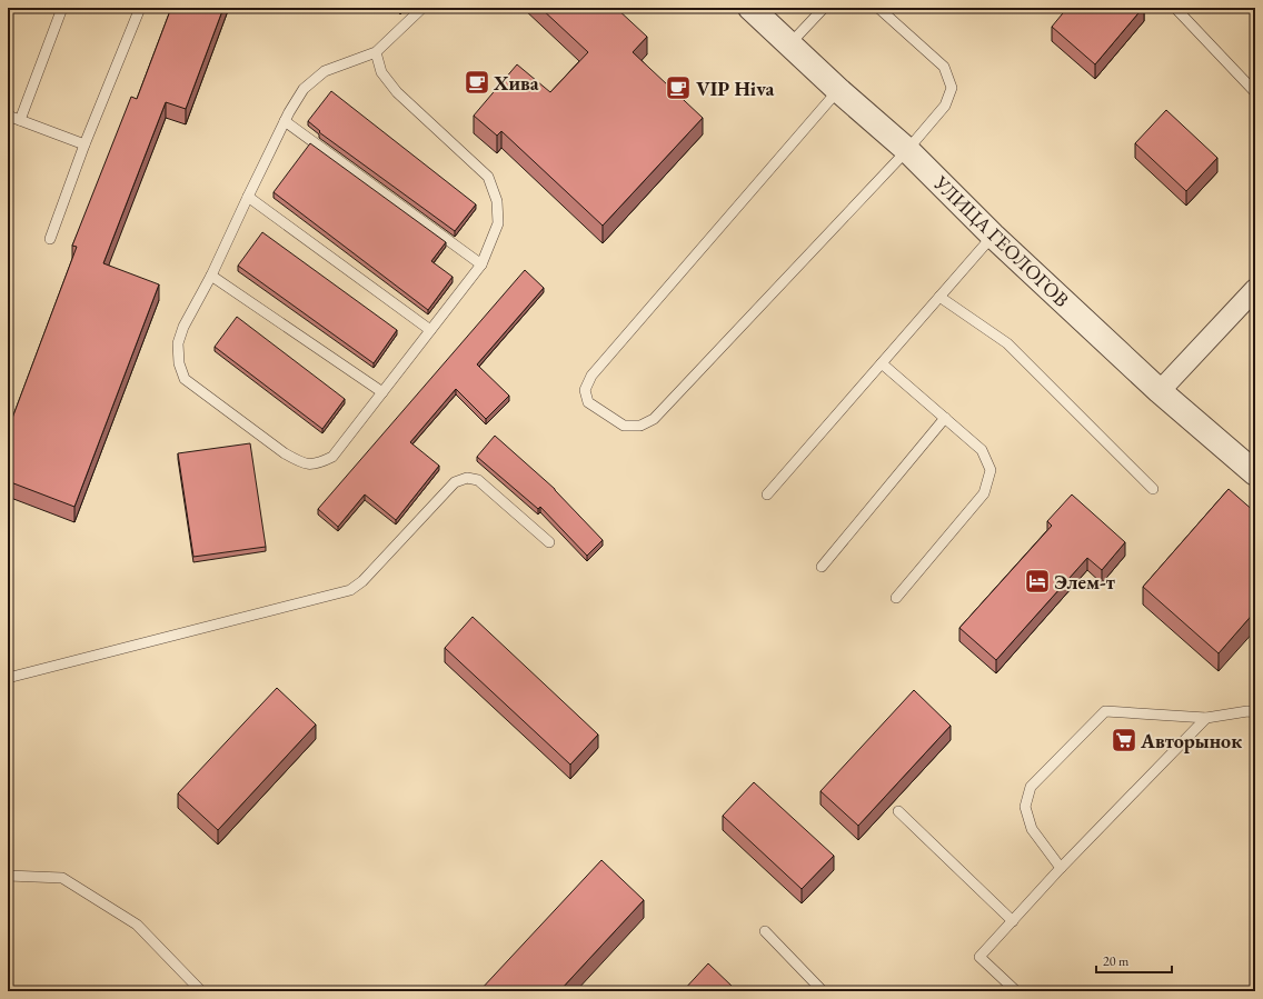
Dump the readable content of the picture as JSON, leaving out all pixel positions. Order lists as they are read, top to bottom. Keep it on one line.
{"streets":{"street":["УЛИЦА ГЕОЛОГОВ"]},"places":{"cafe":["Хива","VIP Hiva"],"hotel":["Элем-т"],"supermarket":["Авторынок"]},"scale_bar":"20 m"}
